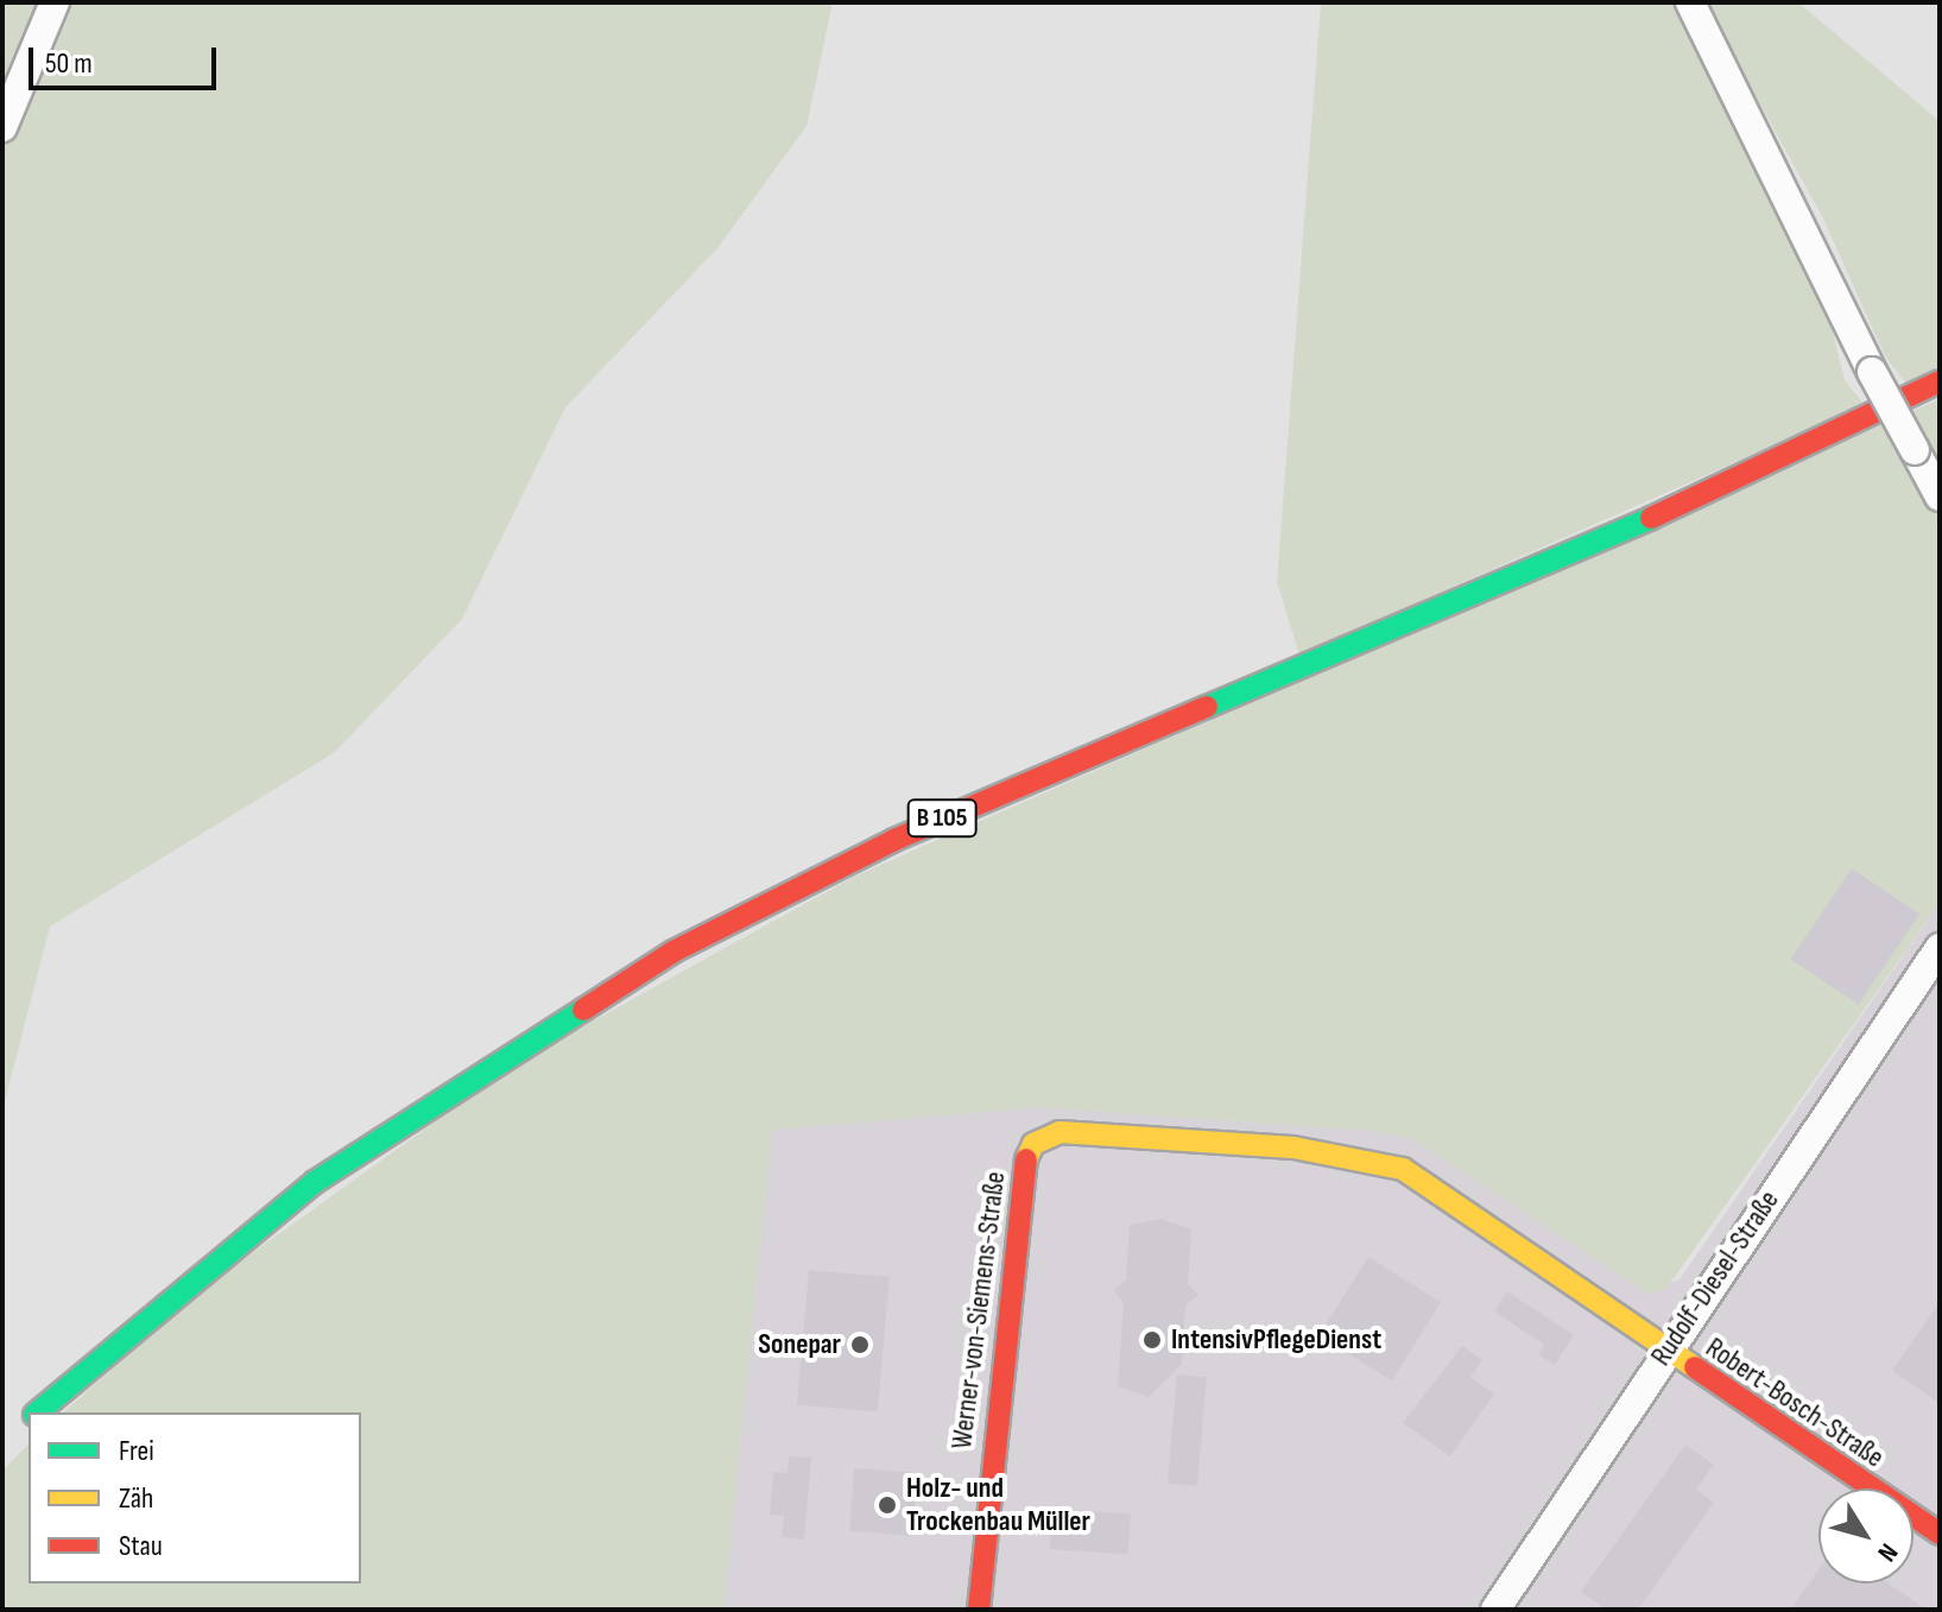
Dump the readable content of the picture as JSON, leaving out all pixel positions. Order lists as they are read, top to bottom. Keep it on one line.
{"streets":{"main road":["B 105","Werner-von-Siemens-Straße","Robert-Bosch-Straße"],"street":["Rudolf-Diesel-Straße"]},"crossings":[["Rudolf-Diesel-Straße","Werner-von-Siemens-Straße"],["Rudolf-Diesel-Straße","Robert-Bosch-Straße"],["Werner-von-Siemens-Straße","Robert-Bosch-Straße"]],"places":["IntensivPflegeDienst","Sonepar","Holz- und Trockenbau Müller"],"legend":["Frei","Zäh","Stau"],"scale_bar":"50 m","north":"bottom right"}
